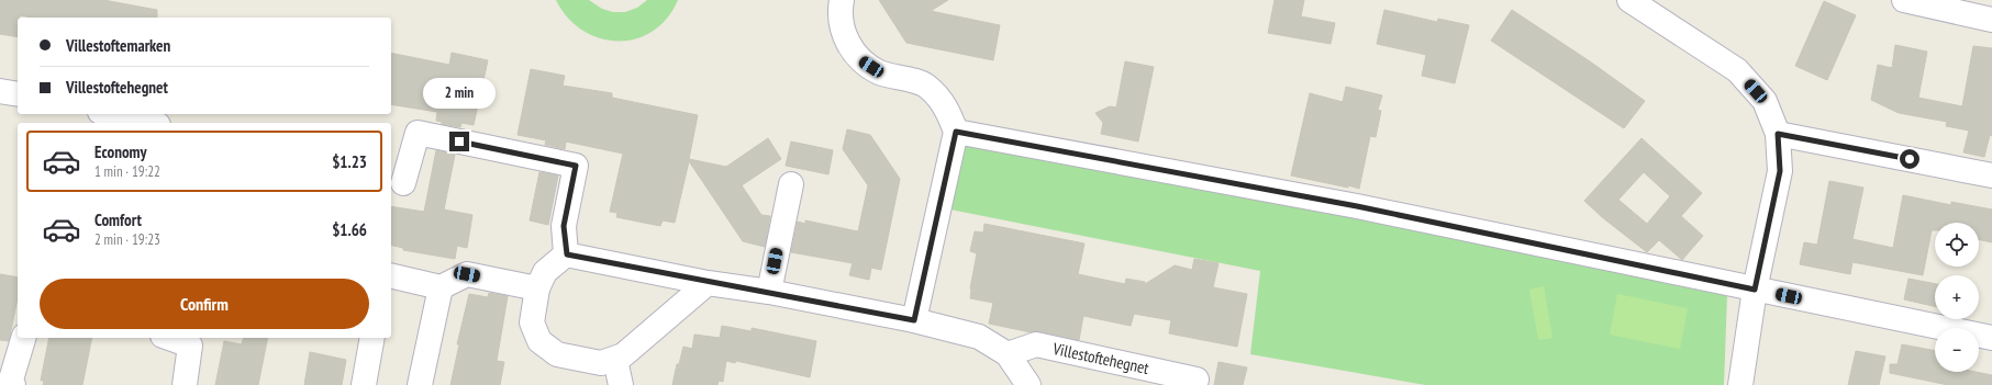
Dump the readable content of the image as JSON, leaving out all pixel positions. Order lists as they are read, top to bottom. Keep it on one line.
{"streets":{"street":["Villestoftehegnet"]},"page":{"banner":["Villestoftemarken","Villestoftehegnet"],"bubble":"2 min","list":[{"name":"Economy","note":"1 min · 19:22","value":"$1.23"},{"name":"Comfort","note":"2 min · 19:23","value":"$1.66"}],"map_buttons":["+","−"],"buttons":"Confirm"}}
